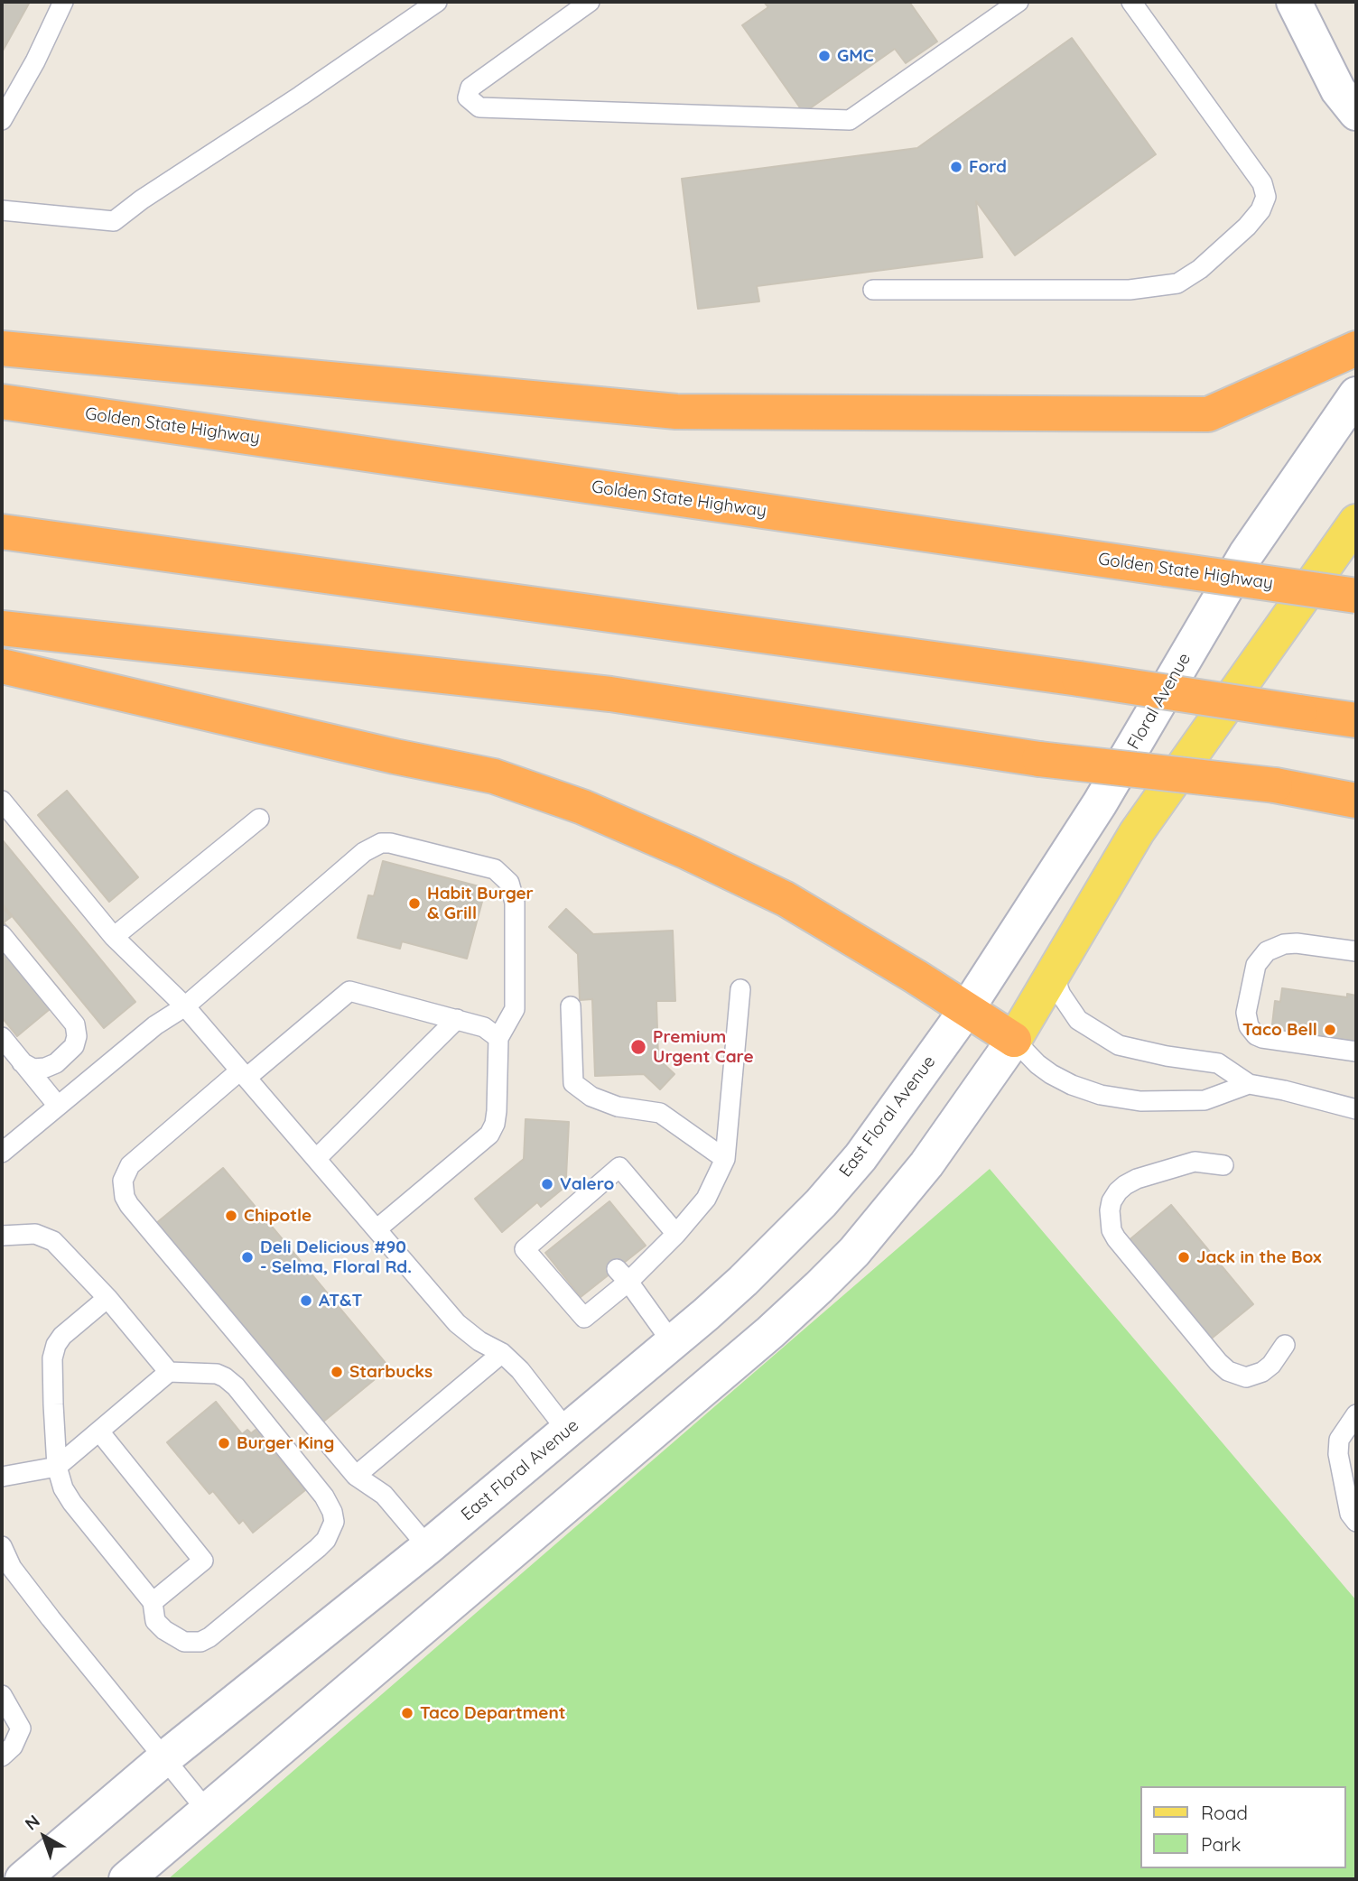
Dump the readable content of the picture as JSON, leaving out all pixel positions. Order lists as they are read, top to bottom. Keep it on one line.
{"streets":{"highway":["Golden State Highway"],"street":["Floral Avenue","East Floral Avenue"]},"crossings":[["Floral Avenue","East Floral Avenue"]],"places":["GMC","Ford","Habit Burger & Grill","Taco Bell","Premium Urgent Care","Valero","Chipotle","Deli Delicious #90 - Selma, Floral Rd.","Jack in the Box","AT&T","Starbucks","Burger King","Taco Department"],"legend":["Road","Park"],"north":"top left"}
